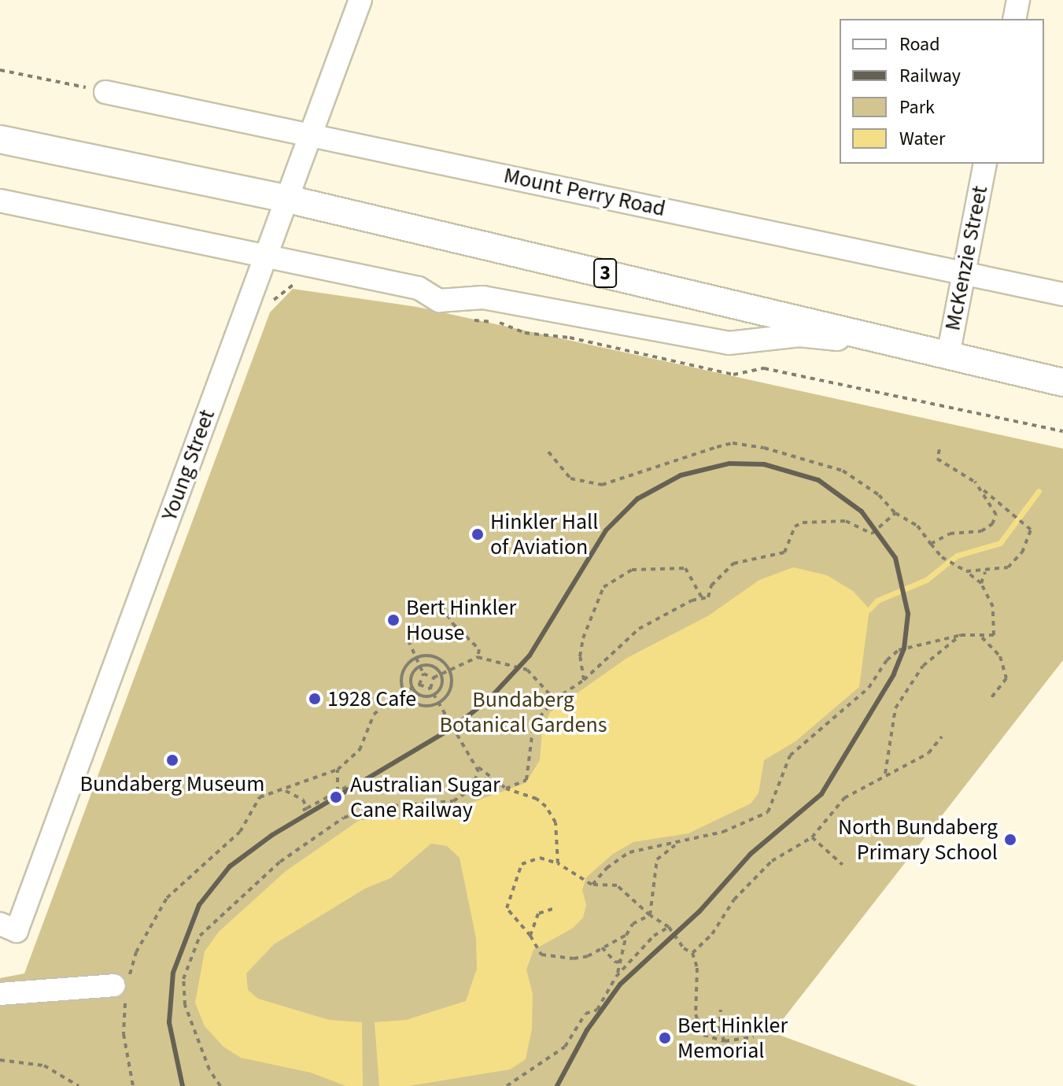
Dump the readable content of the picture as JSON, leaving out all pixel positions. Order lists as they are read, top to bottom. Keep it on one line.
{"streets":{"main road":["3"],"street":["Mount Perry Road","McKenzie Street","Young Street"]},"crossings":[["Mount Perry Road","McKenzie Street"],["Mount Perry Road","Young Street"],["McKenzie Street","3"],["3","Young Street"]],"parks":["Bundaberg Botanical Gardens"],"places":["Hinkler Hall of Aviation","Bert Hinkler House","1928 Cafe","Bundaberg Museum","Australian Sugar Cane Railway","North Bundaberg Primary School","Bert Hinkler Memorial"],"legend":["Road","Railway","Park","Water"]}
